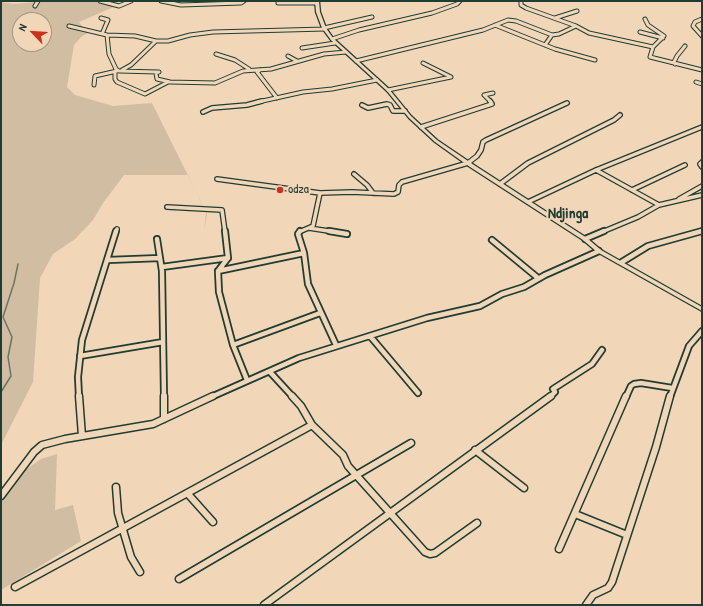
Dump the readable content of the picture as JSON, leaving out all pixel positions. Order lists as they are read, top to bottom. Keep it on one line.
{"districts":["Ndjinga"],"places":["odza"],"north":"top left"}
